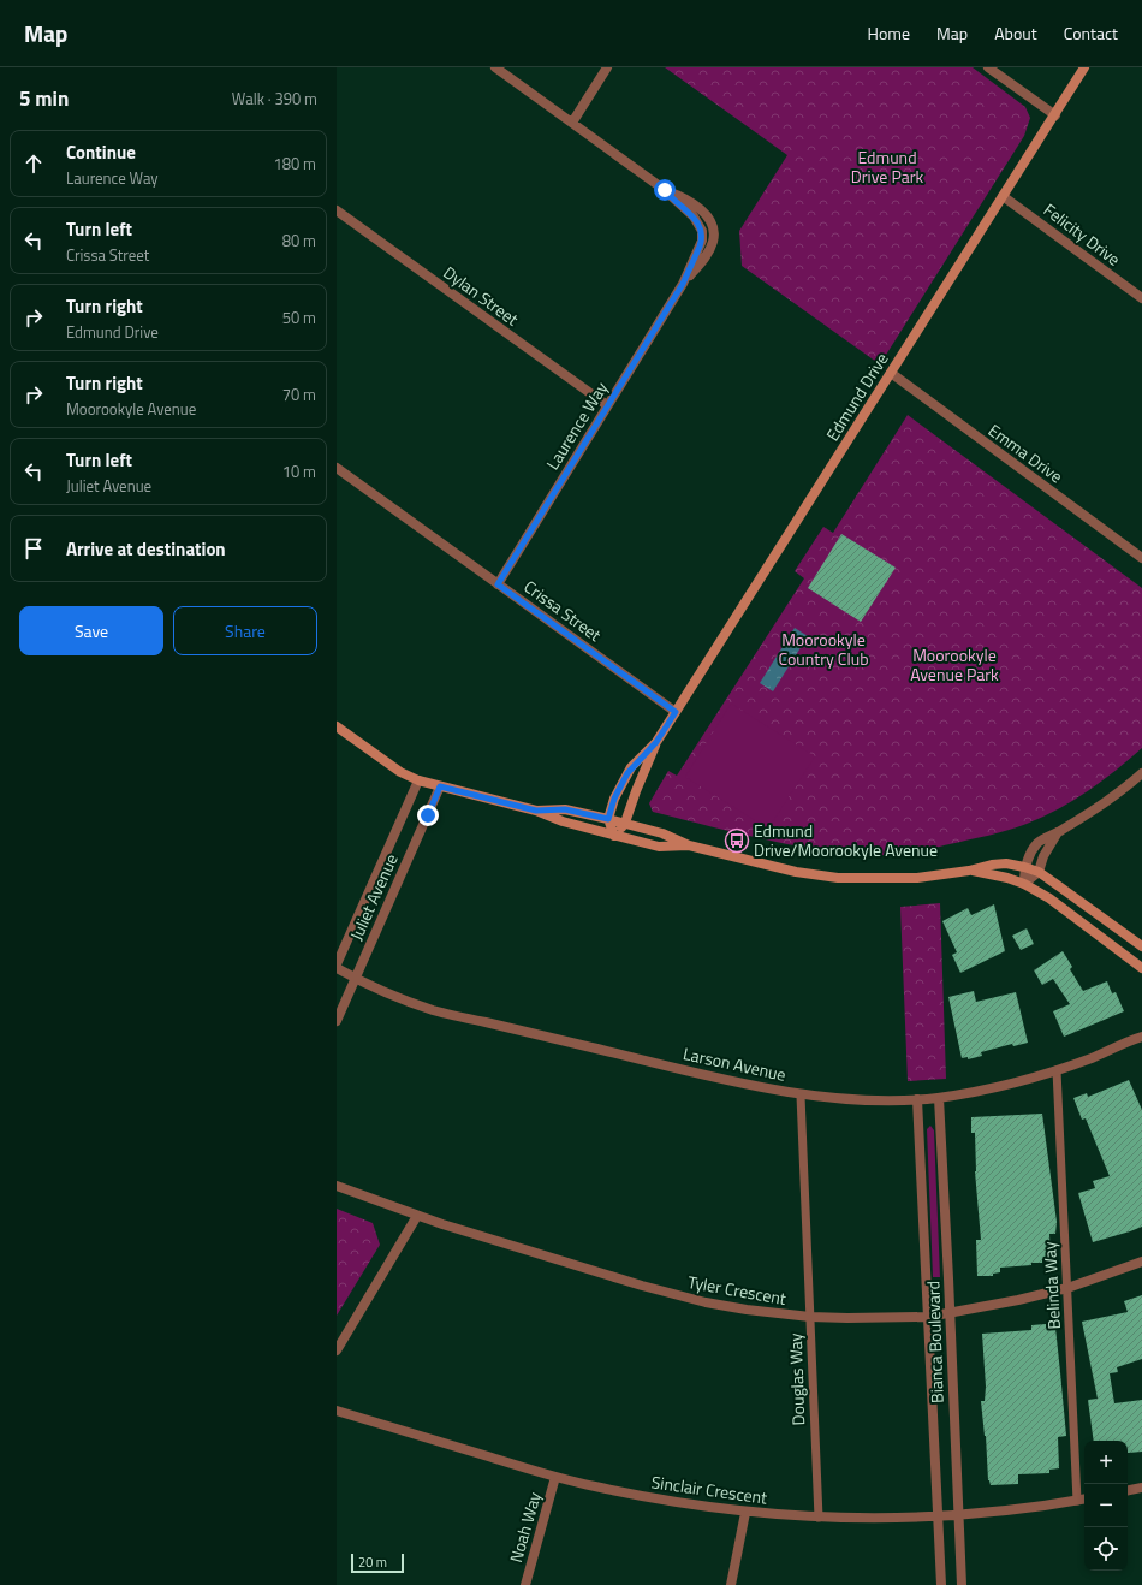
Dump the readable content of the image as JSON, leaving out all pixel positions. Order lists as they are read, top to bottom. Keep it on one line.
{"streets":{"street":["Felicity Drive","Dylan Street","Edmund Drive","Laurence Way","Emma Drive","Crissa Street","Juliet Avenue","Larson Avenue","Tyler Crescent","Bianca Boulevard","Sinclair Crescent","Noah Way"],"lane":["Belinda Way","Douglas Way"]},"crossings":[["Felicity Drive","Edmund Drive"],["Dylan Street","Laurence Way"],["Edmund Drive","Emma Drive"],["Edmund Drive","Crissa Street"],["Laurence Way","Crissa Street"],["Juliet Avenue","Larson Avenue"],["Larson Avenue","Belinda Way"],["Larson Avenue","Bianca Boulevard"],["Larson Avenue","Douglas Way"],["Belinda Way","Tyler Crescent"],["Belinda Way","Sinclair Crescent"],["Tyler Crescent","Bianca Boulevard"],["Tyler Crescent","Douglas Way"],["Bianca Boulevard","Sinclair Crescent"],["Douglas Way","Sinclair Crescent"],["Sinclair Crescent","Noah Way"]],"parks":["Edmund Drive Park","Moorookyle Country Club","Moorookyle Avenue Park"],"places":{"bus stop":["Edmund Drive/Moorookyle Avenue"]},"scale_bar":"20 m","page":{"header":"Map","nav":["Home","Map","About","Contact"],"heading":["5 min","Walk · 390 m"],"list":[["Continue","Laurence Way","180 m"],["Turn left","Crissa Street","80 m"],["Turn right","Edmund Drive","50 m"],["Turn right","Moorookyle Avenue","70 m"],["Turn left","Juliet Avenue","10 m"],"Arrive at destination"],"buttons":["Save","Share"],"map_buttons":["+","−"],"scale":"20 m"}}
